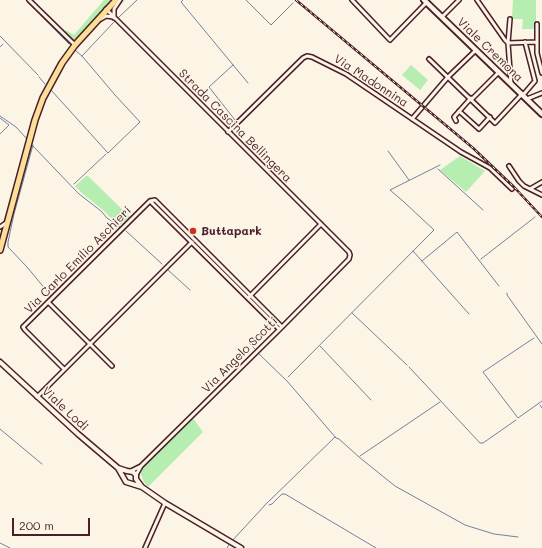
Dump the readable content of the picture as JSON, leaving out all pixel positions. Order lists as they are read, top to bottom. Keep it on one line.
{"streets":{"main road":["Viale Cremona"],"street":["Via Madonnina","Strada Cascina Bellingera","Via Carlo Emilio Aschieri","Via Angelo Scotti","Viale Lodi"]},"crossings":[["Via Madonnina","Strada Cascina Bellingera"],["Strada Cascina Bellingera","Via Angelo Scotti"],["Via Angelo Scotti","Viale Lodi"]],"places":["Buttapark"],"scale_bar":"200 m"}
